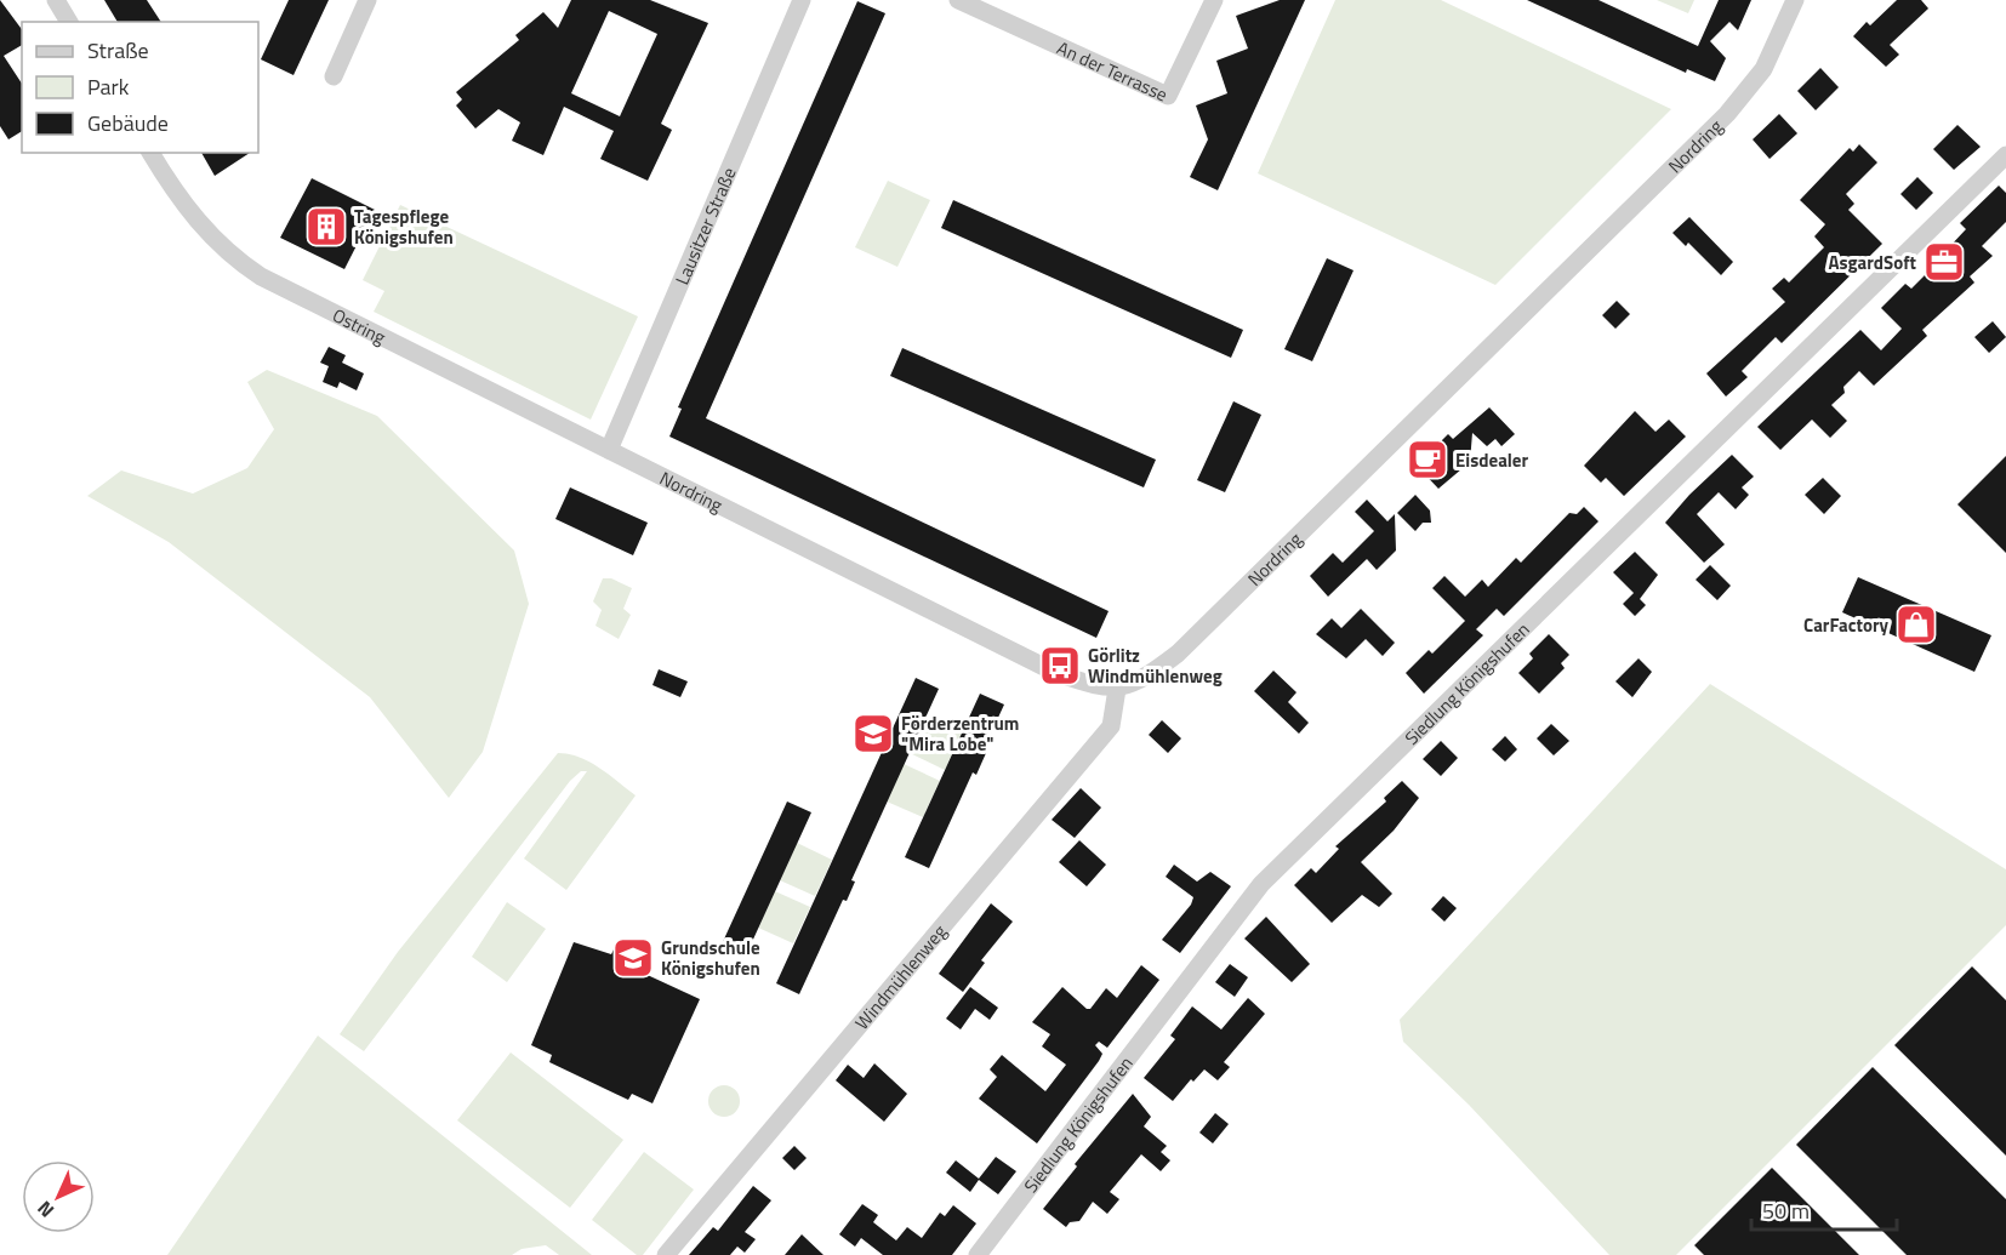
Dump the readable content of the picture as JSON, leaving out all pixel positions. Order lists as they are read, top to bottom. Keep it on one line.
{"streets":{"street":["An der Terrasse","Nordring","Lausitzer Straße","Ostring","Siedlung Königshufen","Windmühlenweg"]},"crossings":[["Nordring","Lausitzer Straße"],["Nordring","Ostring"],["Nordring","Windmühlenweg"],["Lausitzer Straße","Ostring"]],"places":{"building":["Tagespflege Königshufen"],"office":["AsgardSoft"],"cafe":["Eisdealer"],"shop":["CarFactory"],"bus stop":["Görlitz Windmühlenweg"],"school or university":["Förderzentrum \"Mira Lobe\"","Grundschule Königshufen"]},"legend":["Straße","Park","Gebäude"],"scale_bar":"50 m","north":"bottom left"}
